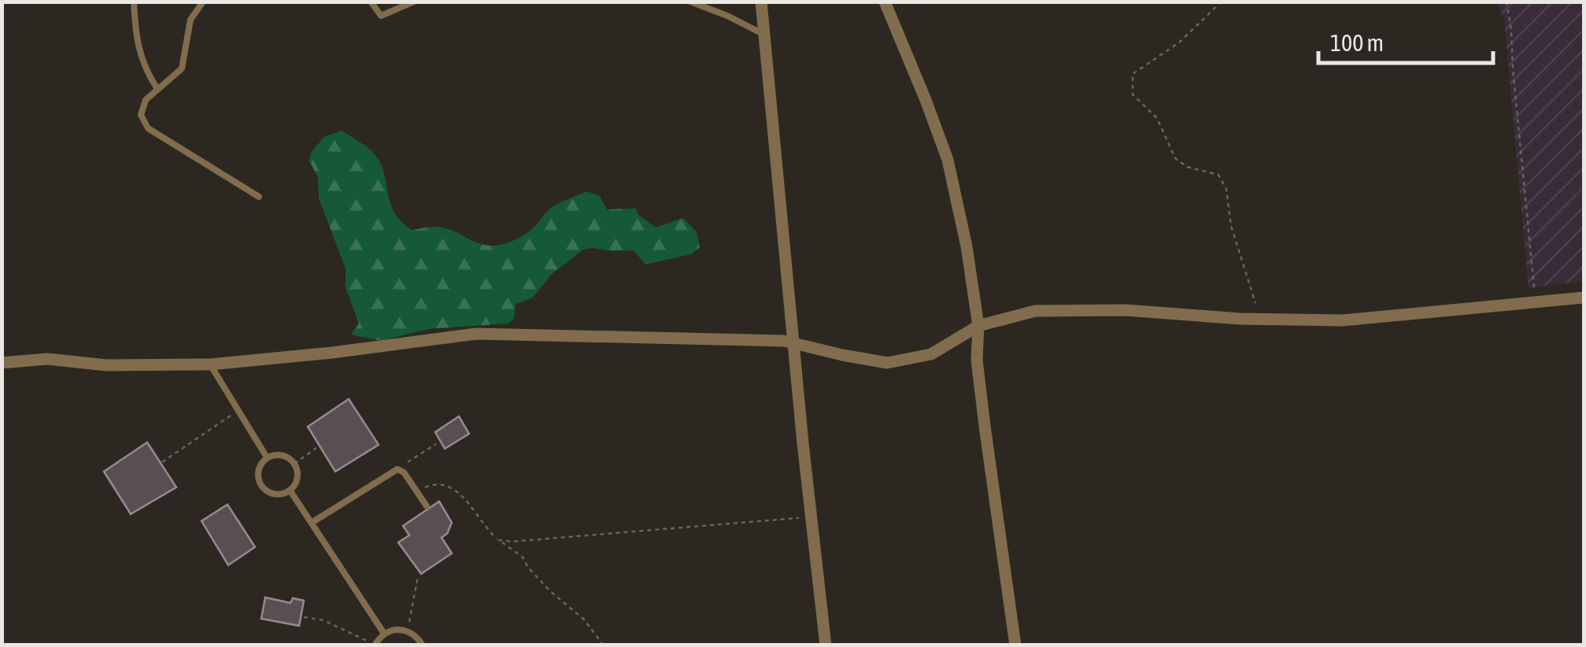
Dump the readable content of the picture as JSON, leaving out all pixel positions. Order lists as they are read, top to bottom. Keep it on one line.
{"scale_bar":"100 m"}
